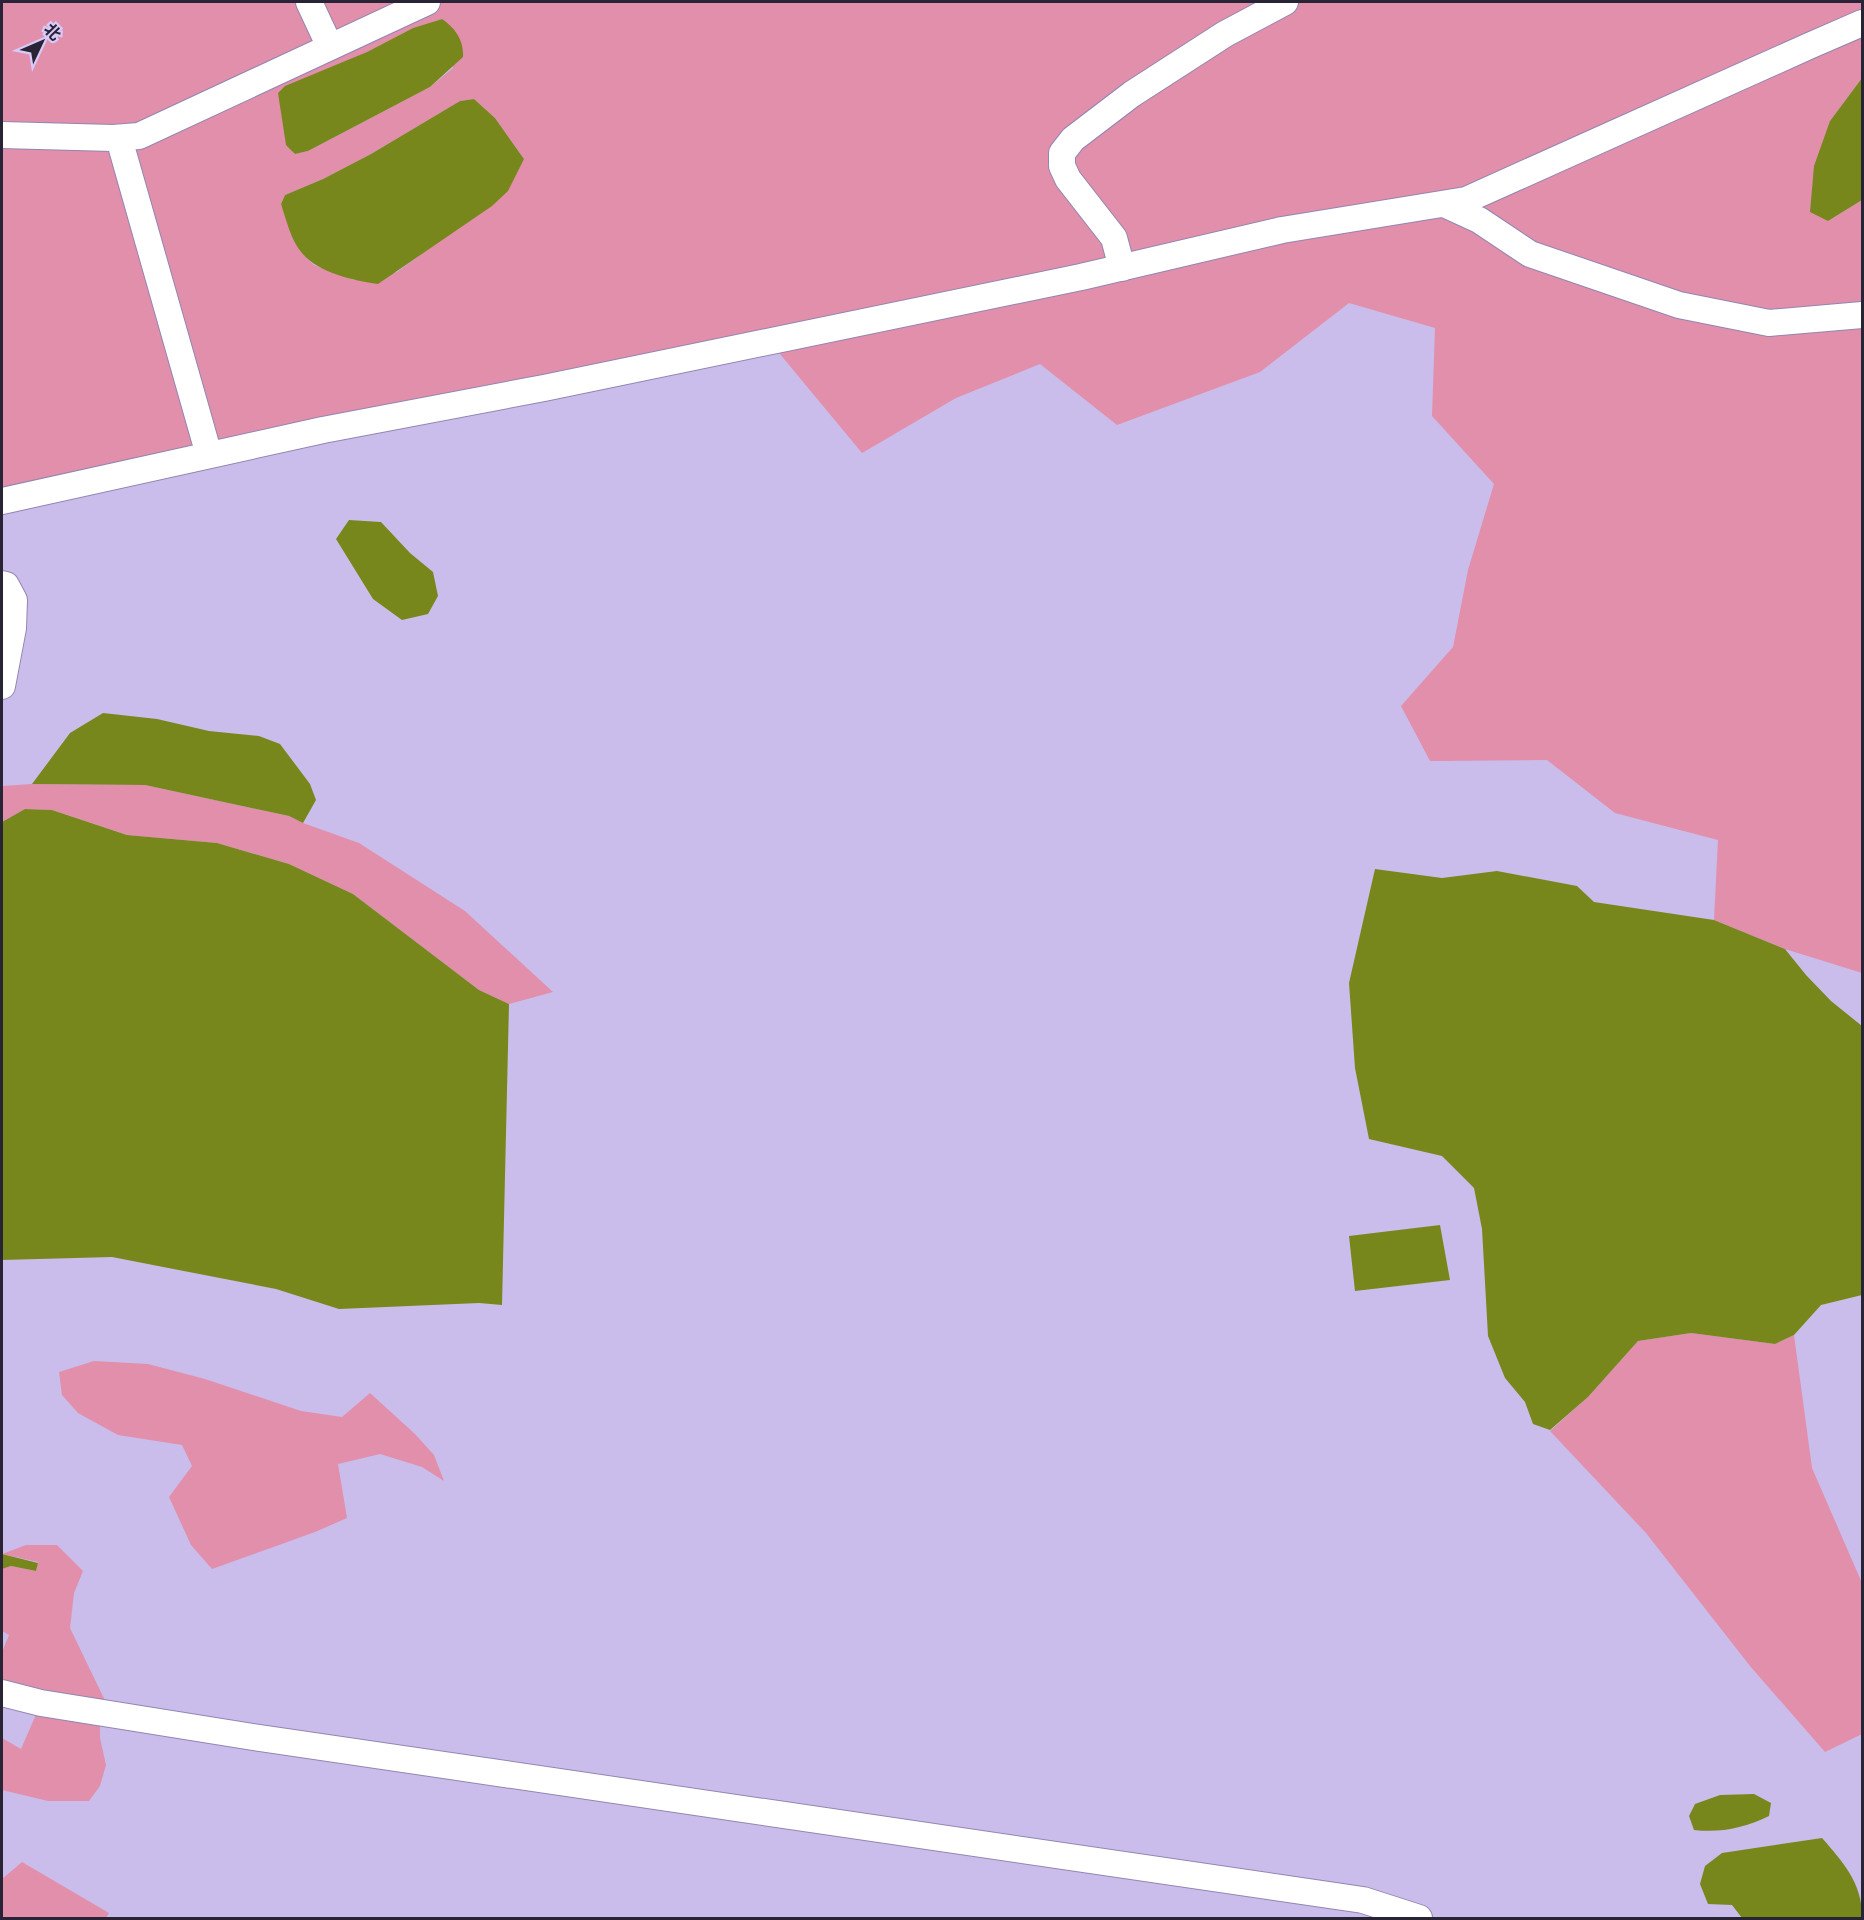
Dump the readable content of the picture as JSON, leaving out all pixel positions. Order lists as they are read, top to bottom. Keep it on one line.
{"north":"top right"}
